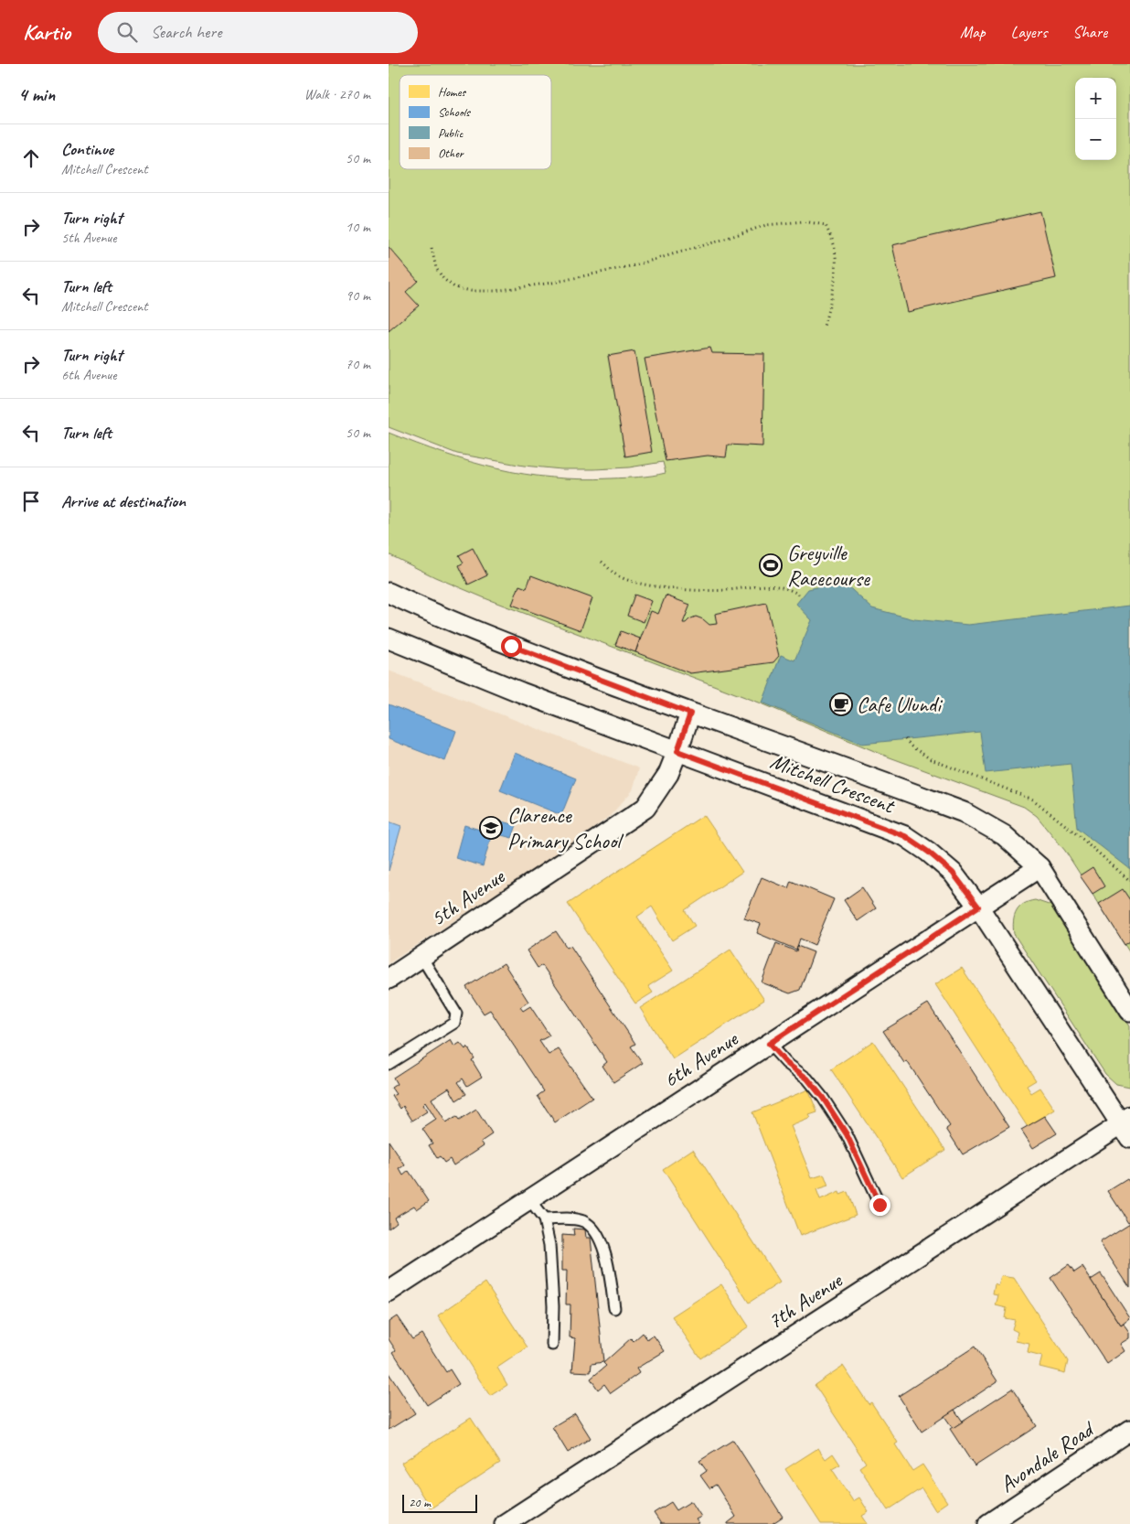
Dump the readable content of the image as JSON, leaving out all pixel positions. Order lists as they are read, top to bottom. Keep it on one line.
{"streets":{"street":["Mitchell Crescent","5th Avenue","6th Avenue","7th Avenue","Avondale Road"]},"crossings":[["Mitchell Crescent","5th Avenue"],["Mitchell Crescent","6th Avenue"],["Mitchell Crescent","7th Avenue"]],"places":{"sports":["Greyville Racecourse"],"cafe":["Cafe Ulundi"],"school or university":["Clarence Primary School"]},"legend":["Homes","Schools","Public","Other"],"scale_bar":"20 m","page":{"header":"Kartio","search":"Search here","nav":["Map","Layers","Share"],"heading":["4 min","Walk · 270 m"],"map_buttons":["+","−"],"list":[["Continue","Mitchell Crescent","50 m"],["Turn right","5th Avenue","10 m"],["Turn left","Mitchell Crescent","90 m"],["Turn right","6th Avenue","70 m"],["Turn left","50 m"],"Arrive at destination"],"scale":"20 m"}}
